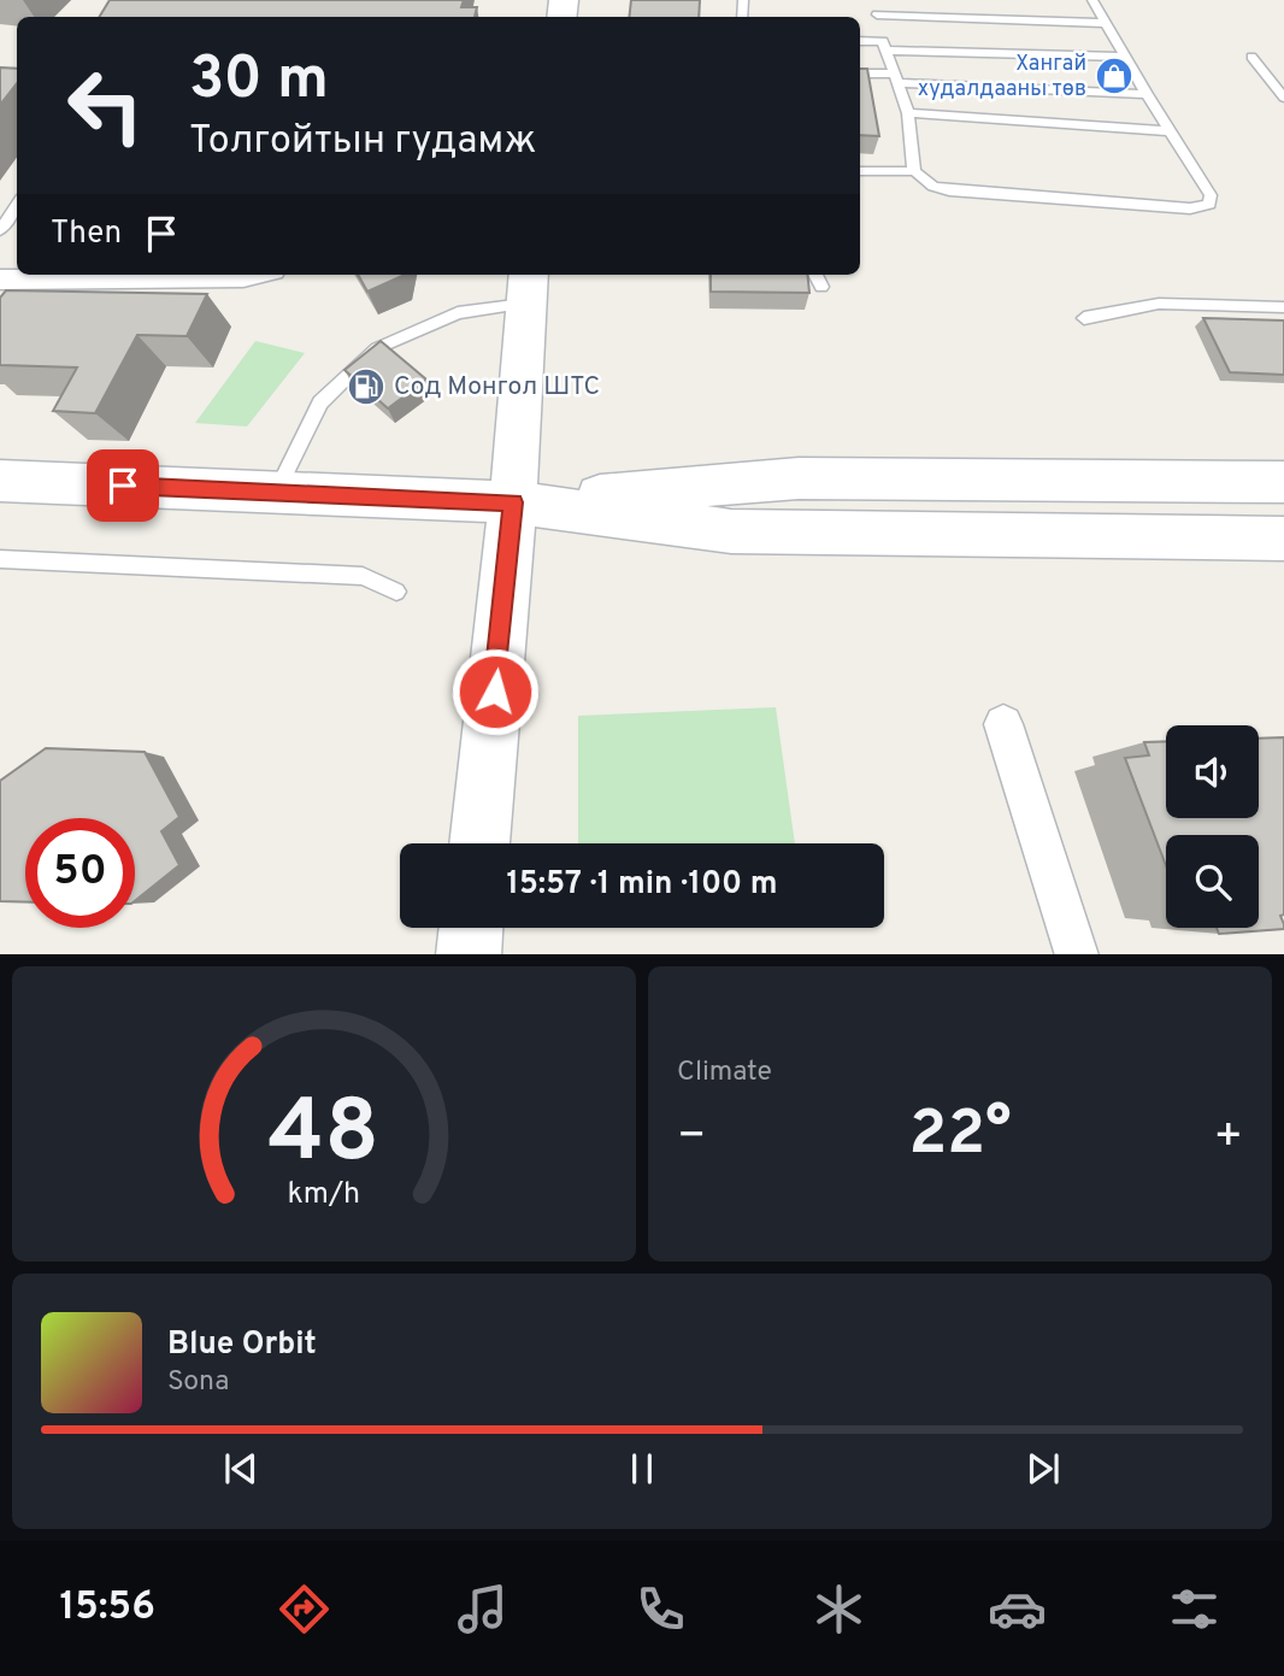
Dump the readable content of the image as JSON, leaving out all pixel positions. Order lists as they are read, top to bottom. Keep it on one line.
{"places":{"shop":["Хангай худалдааны төв"],"fuel station":["Сод Монгол ШТС"]},"page":{"turn":["30 m","Толгойтын гудамж"],"then":"Then","limit":"50","trip":"15:57 · 1 min · 100 m","tile":"Climate","heat":["−","22°","+"],"song":["Blue Orbit","Sona"],"tabs":"15:56","gauge":["48","km/h"]}}
